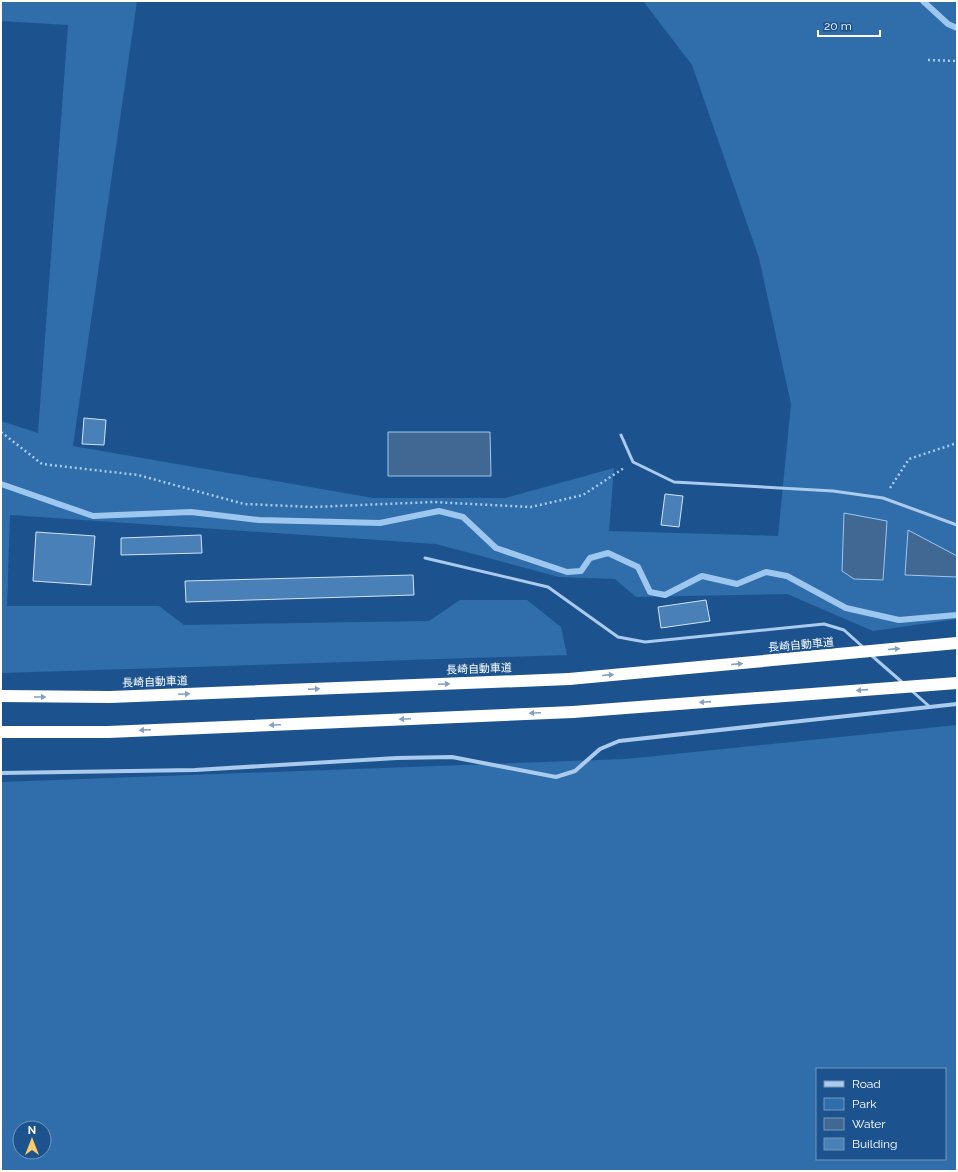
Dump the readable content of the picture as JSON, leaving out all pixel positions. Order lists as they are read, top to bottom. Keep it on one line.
{"streets":{"highway":["長崎自動車道"]},"legend":["Road","Park","Water","Building"],"scale_bar":"20 m","north":"top"}
